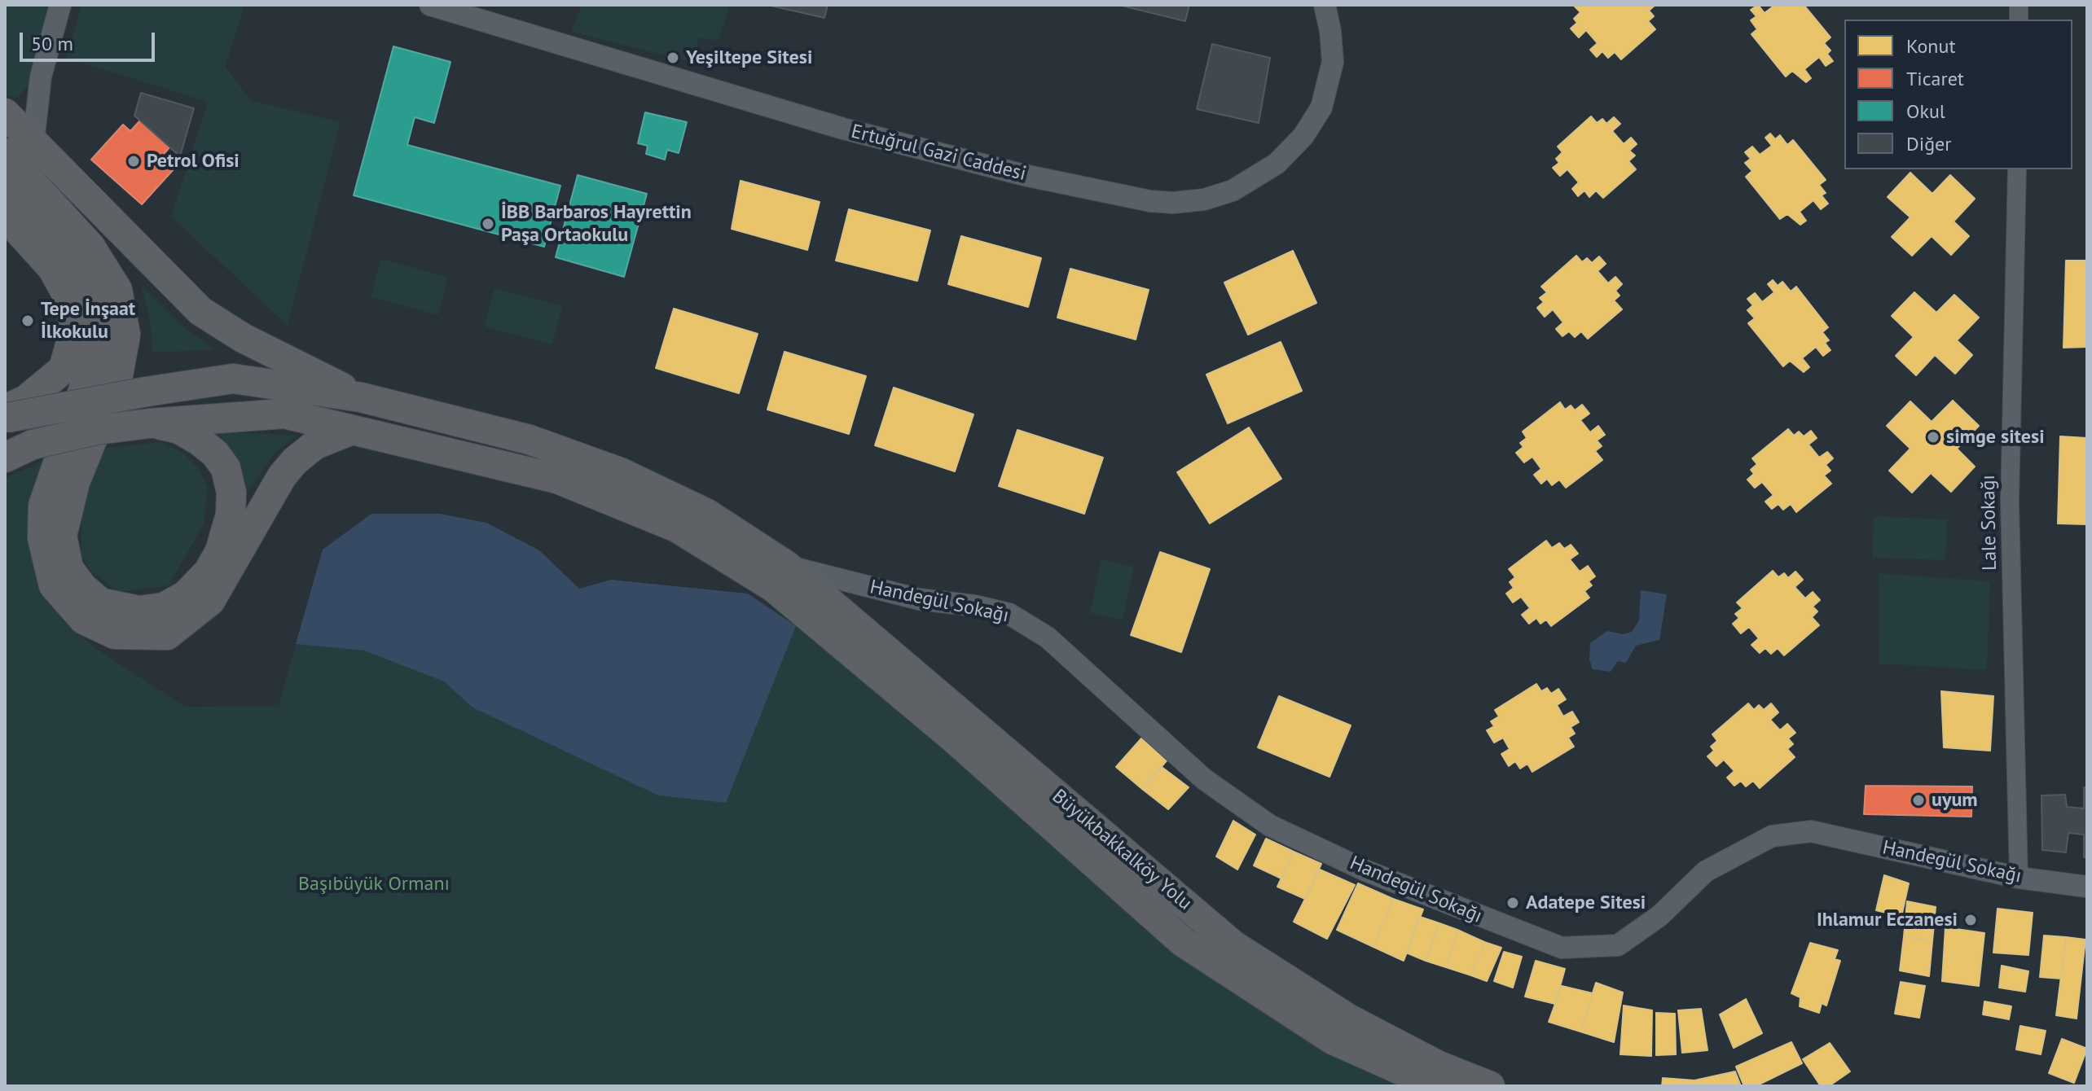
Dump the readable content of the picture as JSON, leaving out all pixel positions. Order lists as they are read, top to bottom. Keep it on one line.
{"streets":{"highway":["Büyükbakkalköy Yolu"],"street":["Ertuğrul Gazi Caddesi","Lale Sokağı","Handegül Sokağı"]},"crossings":[["Lale Sokağı","Handegül Sokağı"],["Handegül Sokağı","Büyükbakkalköy Yolu"]],"parks":["Başıbüyük Ormanı"],"places":["Yeşiltepe Sitesi","Petrol Ofisi","İBB Barbaros Hayrettin Paşa Ortaokulu","Tepe İnşaat İlkokulu","simge sitesi","uyum","Adatepe Sitesi","Ihlamur Eczanesi"],"legend":["Konut","Ticaret","Okul","Diğer"],"scale_bar":"50 m"}
